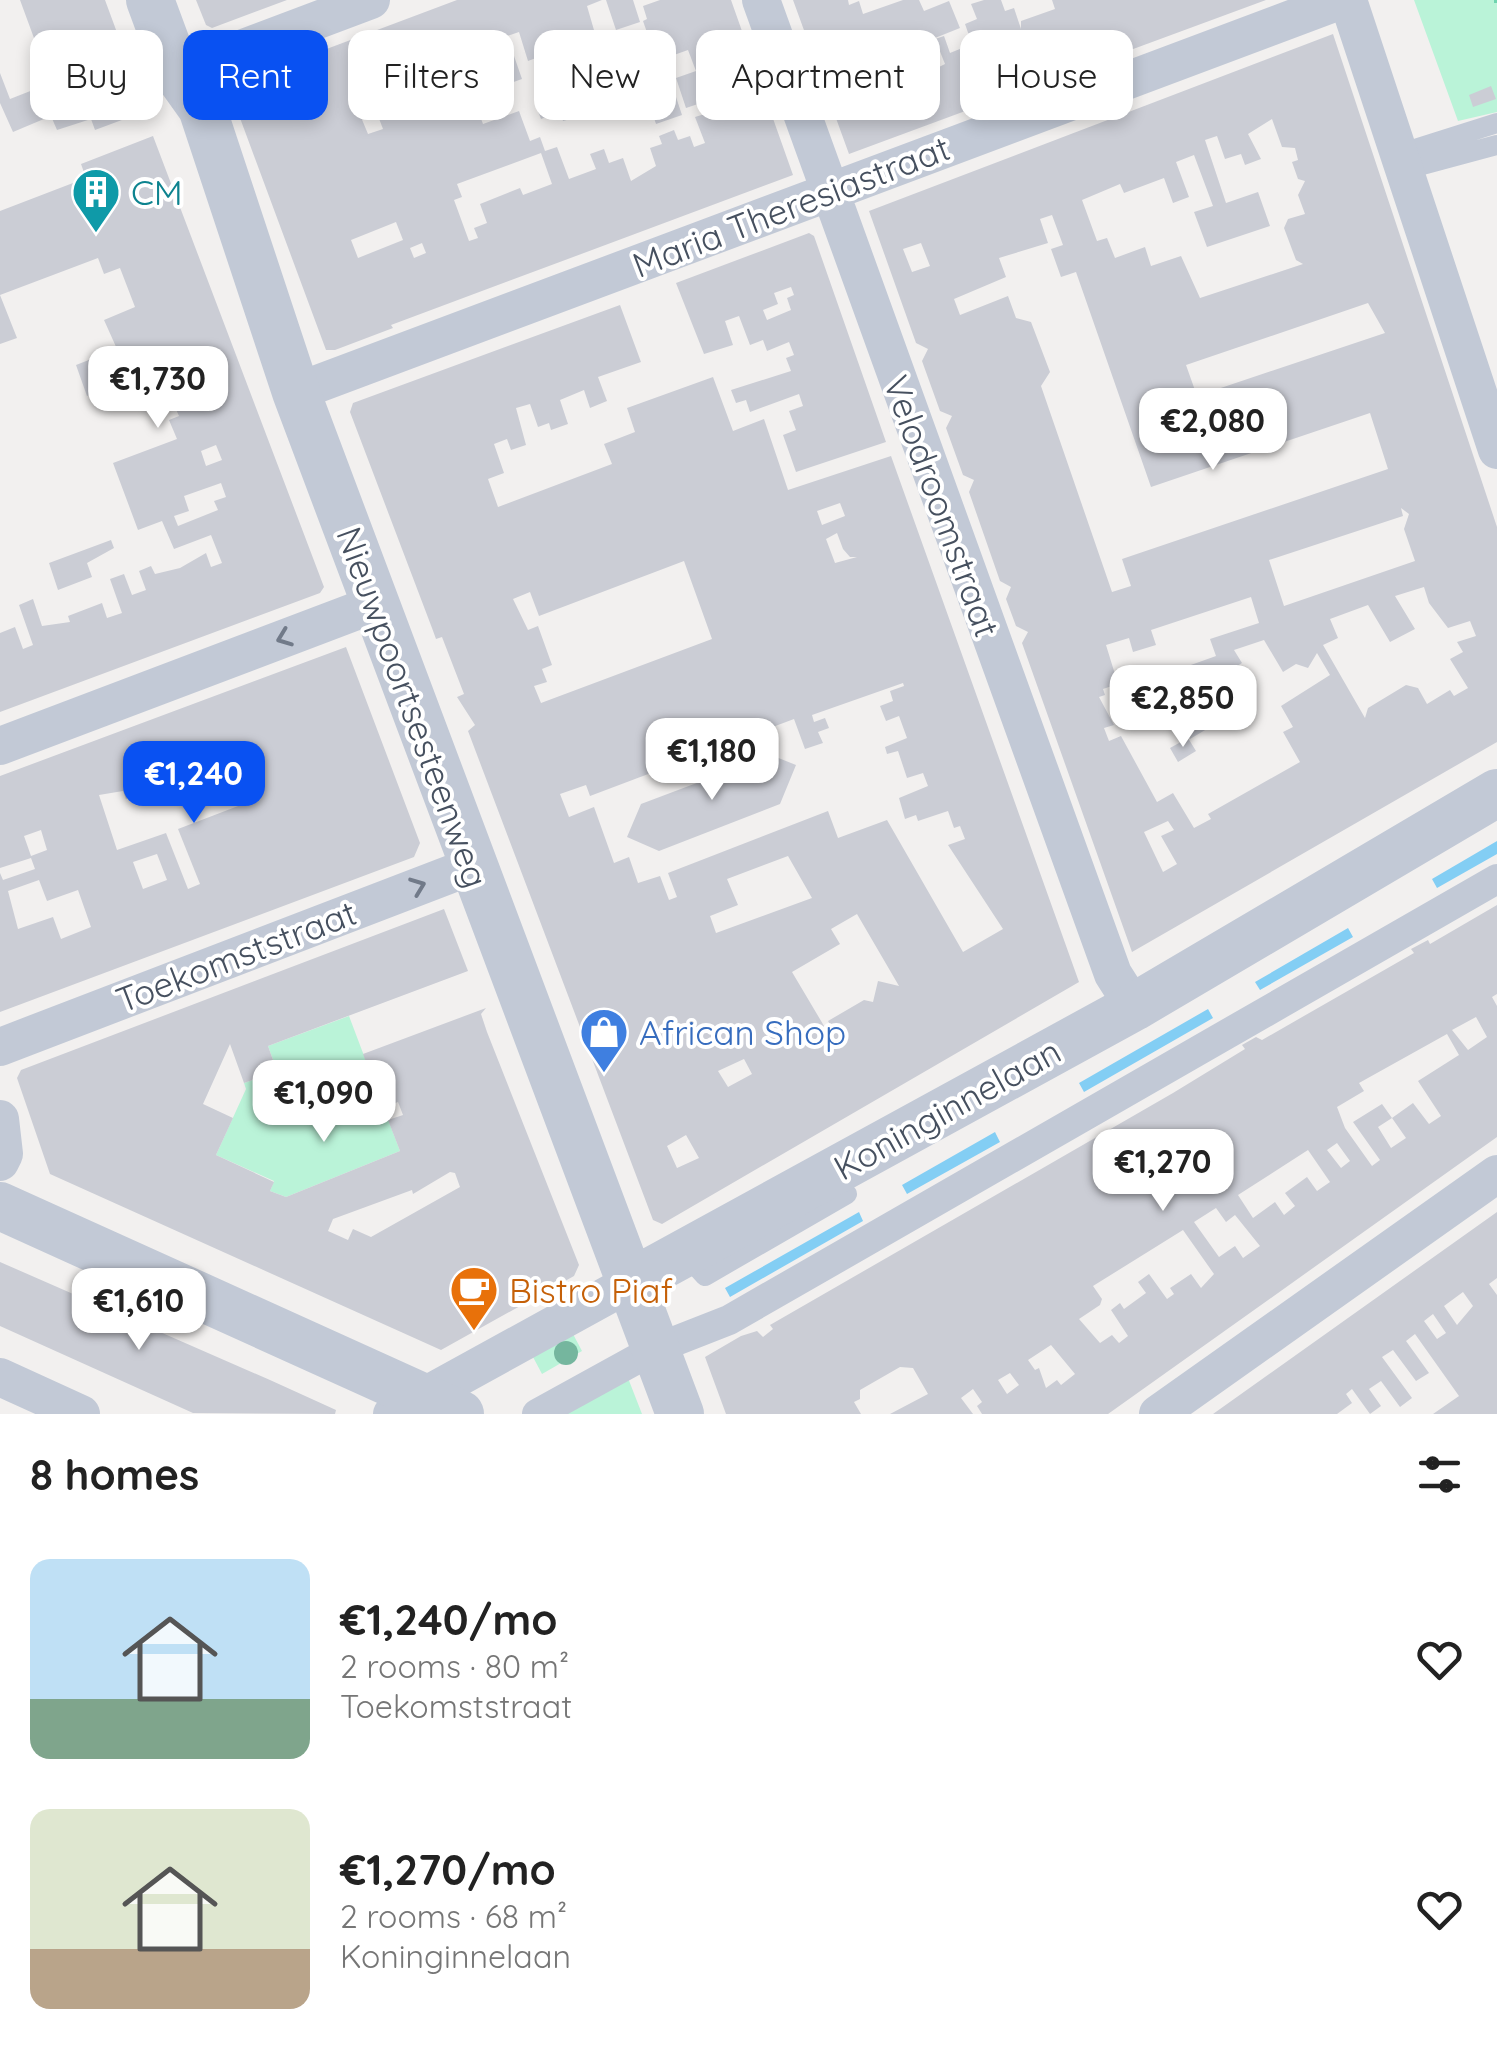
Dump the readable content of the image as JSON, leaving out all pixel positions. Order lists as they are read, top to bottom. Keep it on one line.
{"streets":{"street":["Maria Theresiastraat","Velodroomstraat","Nieuwpoortsesteenweg","Toekomststraat","Koninginnelaan"]},"crossings":[["Maria Theresiastraat","Velodroomstraat"],["Maria Theresiastraat","Nieuwpoortsesteenweg"],["Velodroomstraat","Koninginnelaan"],["Nieuwpoortsesteenweg","Toekomststraat"],["Nieuwpoortsesteenweg","Koninginnelaan"]],"places":{"building":["CM"],"shop":["African Shop"],"cafe":["Bistro Piaf"]},"page":{"chip":["Buy","Rent","Filters","New","Apartment","House"],"price":["€1,730","€2,080","€2,850","€1,180","€1,240","€1,090","€1,270","€1,610"],"heading":"8 homes","list":[{"name":"€1,240/mo","note":"2 rooms · 80 m² · Toekomststraat"},{"name":"€1,270/mo","note":"2 rooms · 68 m² · Koninginnelaan"}]}}
